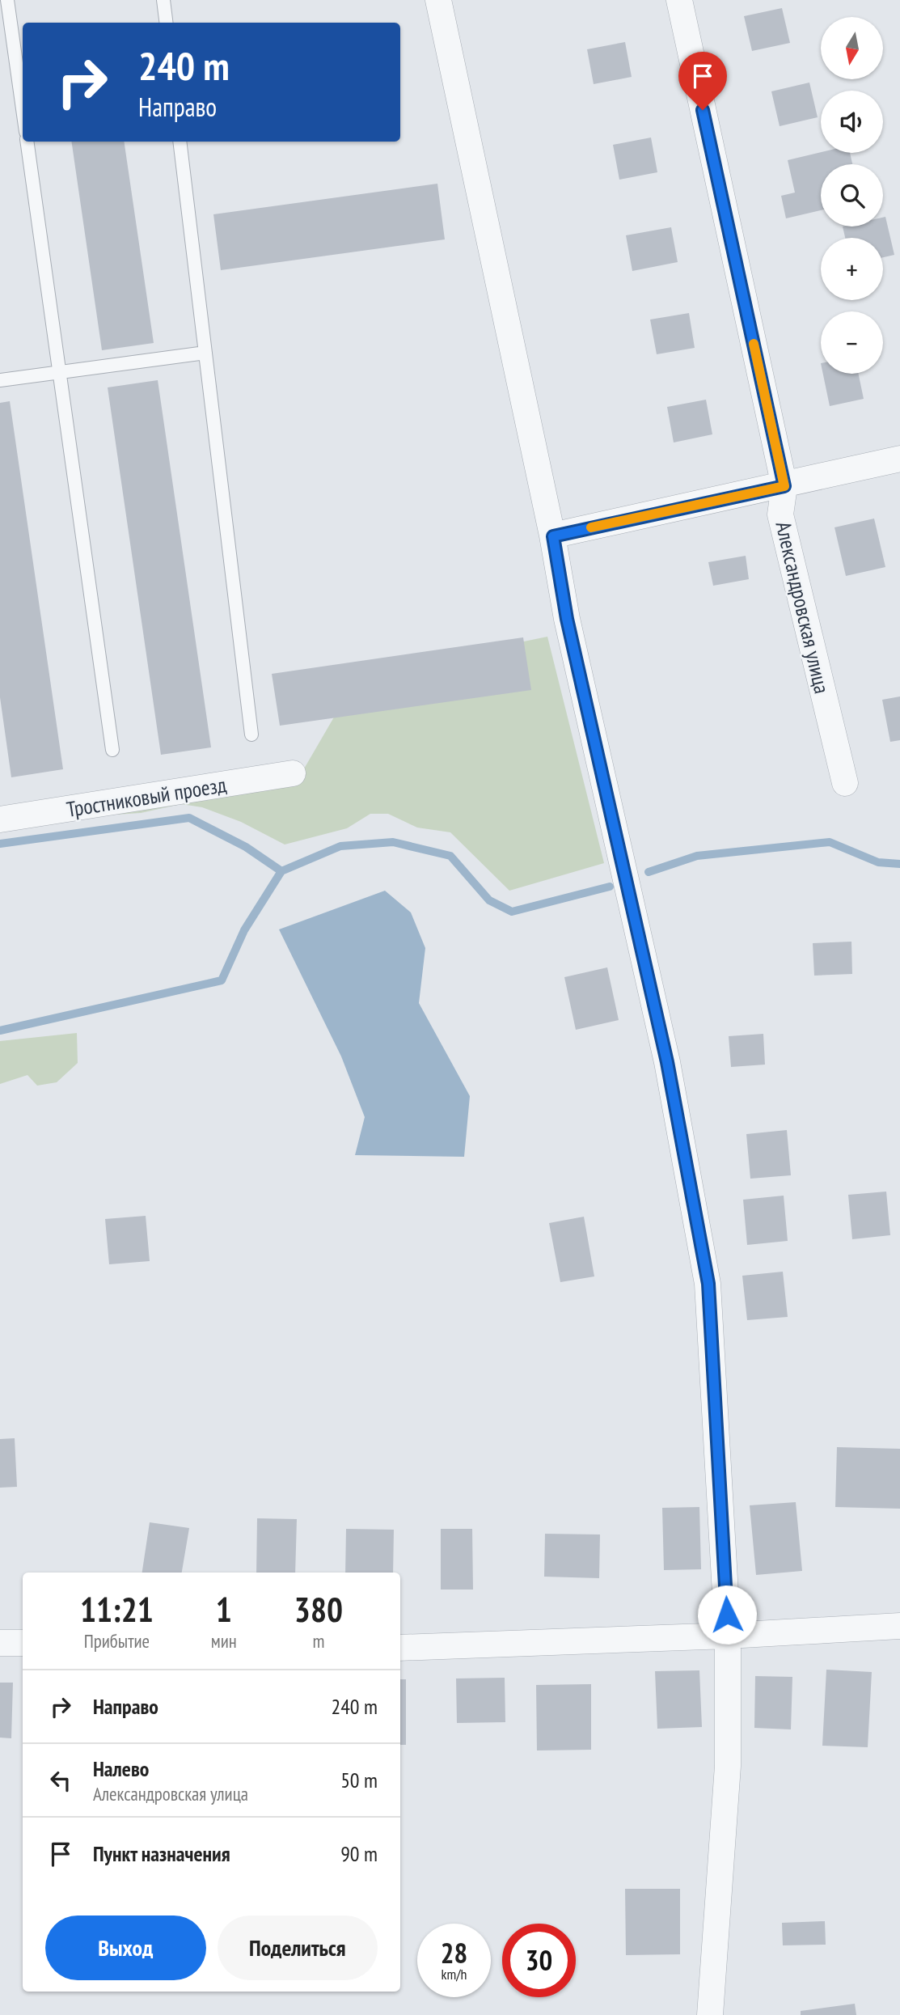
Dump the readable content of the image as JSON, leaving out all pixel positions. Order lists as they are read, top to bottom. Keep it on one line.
{"streets":{"street":["Александровская улица","Тростниковый проезд"]},"north":"bottom","page":{"map_buttons":["+","−"],"turn":["240 m","Направо"],"eta":["11:21","Прибытие","1","мин","380","m"],"list":[{"name":"Направо","value":"240 m"},{"name":"Налево","note":"Александровская улица","value":"50 m"},{"name":"Пункт назначения","value":"90 m"}],"buttons":["Выход","Поделиться"],"speed":"28 km/h","limit":"30"}}
